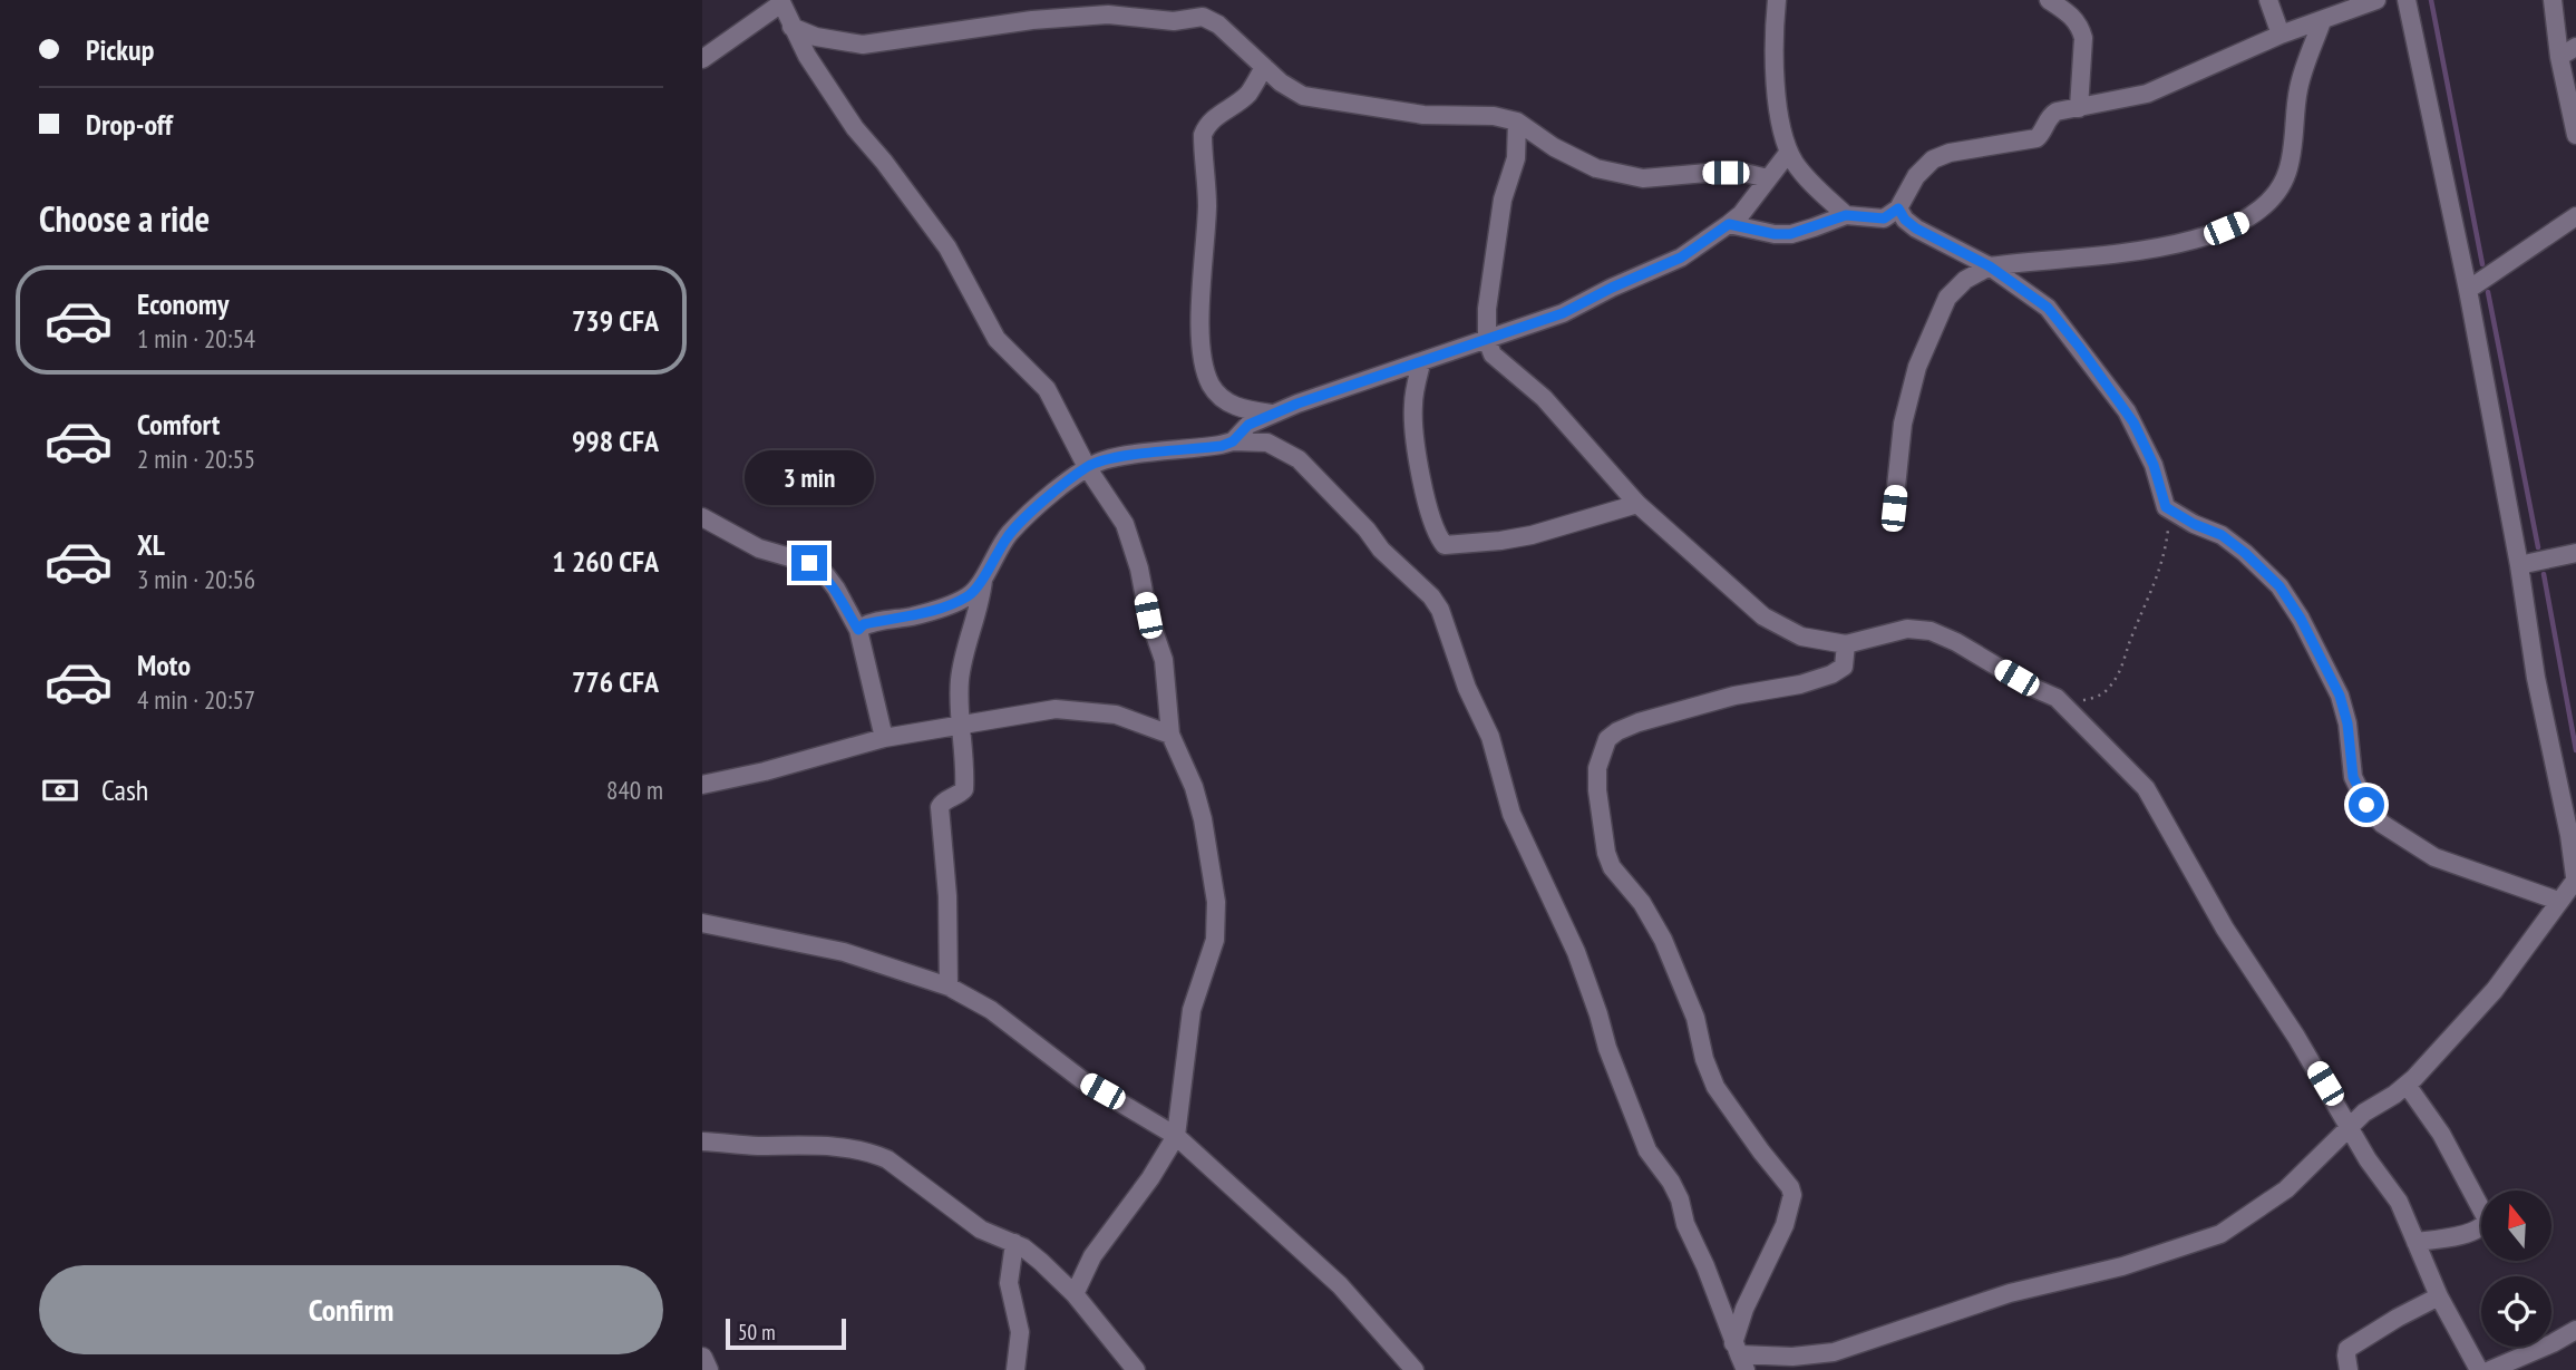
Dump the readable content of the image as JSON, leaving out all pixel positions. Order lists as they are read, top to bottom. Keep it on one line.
{"scale_bar":"50 m","north":"top","page":{"banner":["Pickup","Drop-off"],"heading":"Choose a ride","list":[{"name":"Economy","note":"1 min · 20:54","value":"739 CFA"},{"name":"Comfort","note":"2 min · 20:55","value":"998 CFA"},{"name":"XL","note":"3 min · 20:56","value":"1 260 CFA"},{"name":"Moto","note":"4 min · 20:57","value":"776 CFA"}],"bubble":"3 min","pay":["Cash","840 m"],"buttons":"Confirm","scale":"50 m"}}
